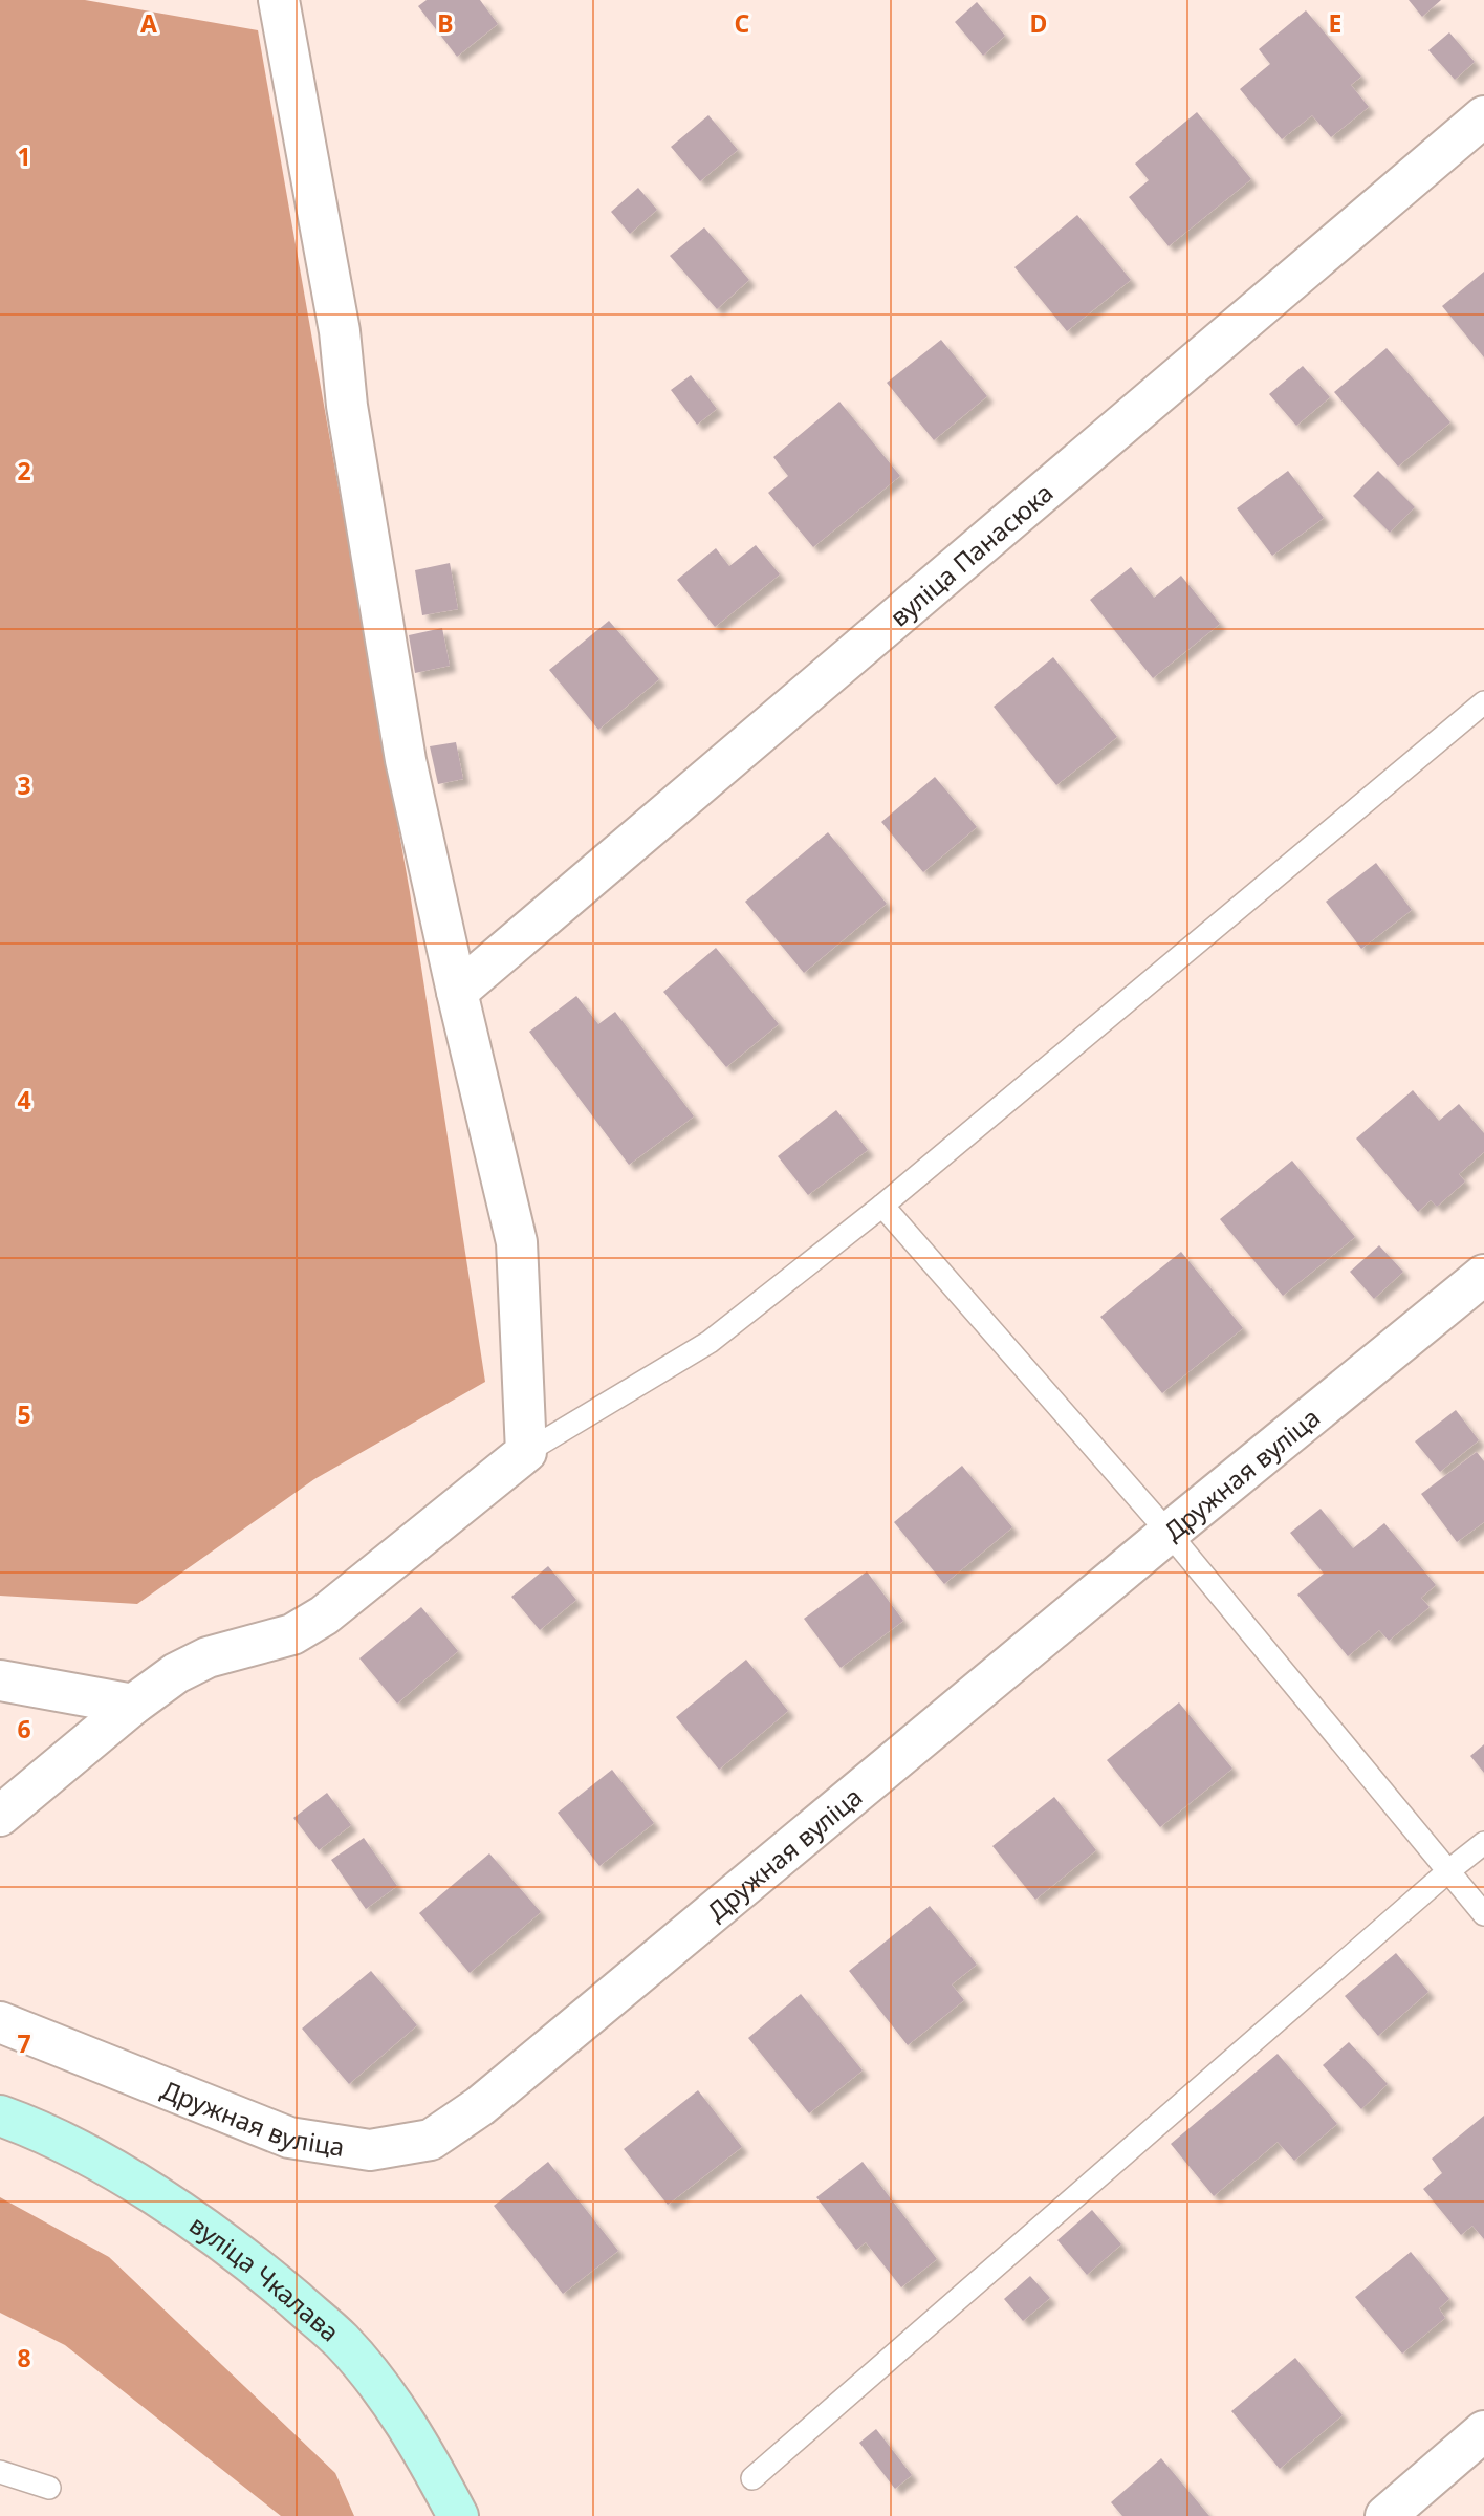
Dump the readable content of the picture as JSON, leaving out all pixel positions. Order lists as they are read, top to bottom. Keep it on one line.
{"streets":{"street":["вуліца Панасюка","Дружная вуліца","вуліца Чкалава"]},"grid":{"columns":["A","B","C","D","E"],"rows":["1","2","3","4","5","6","7","8"]}}
